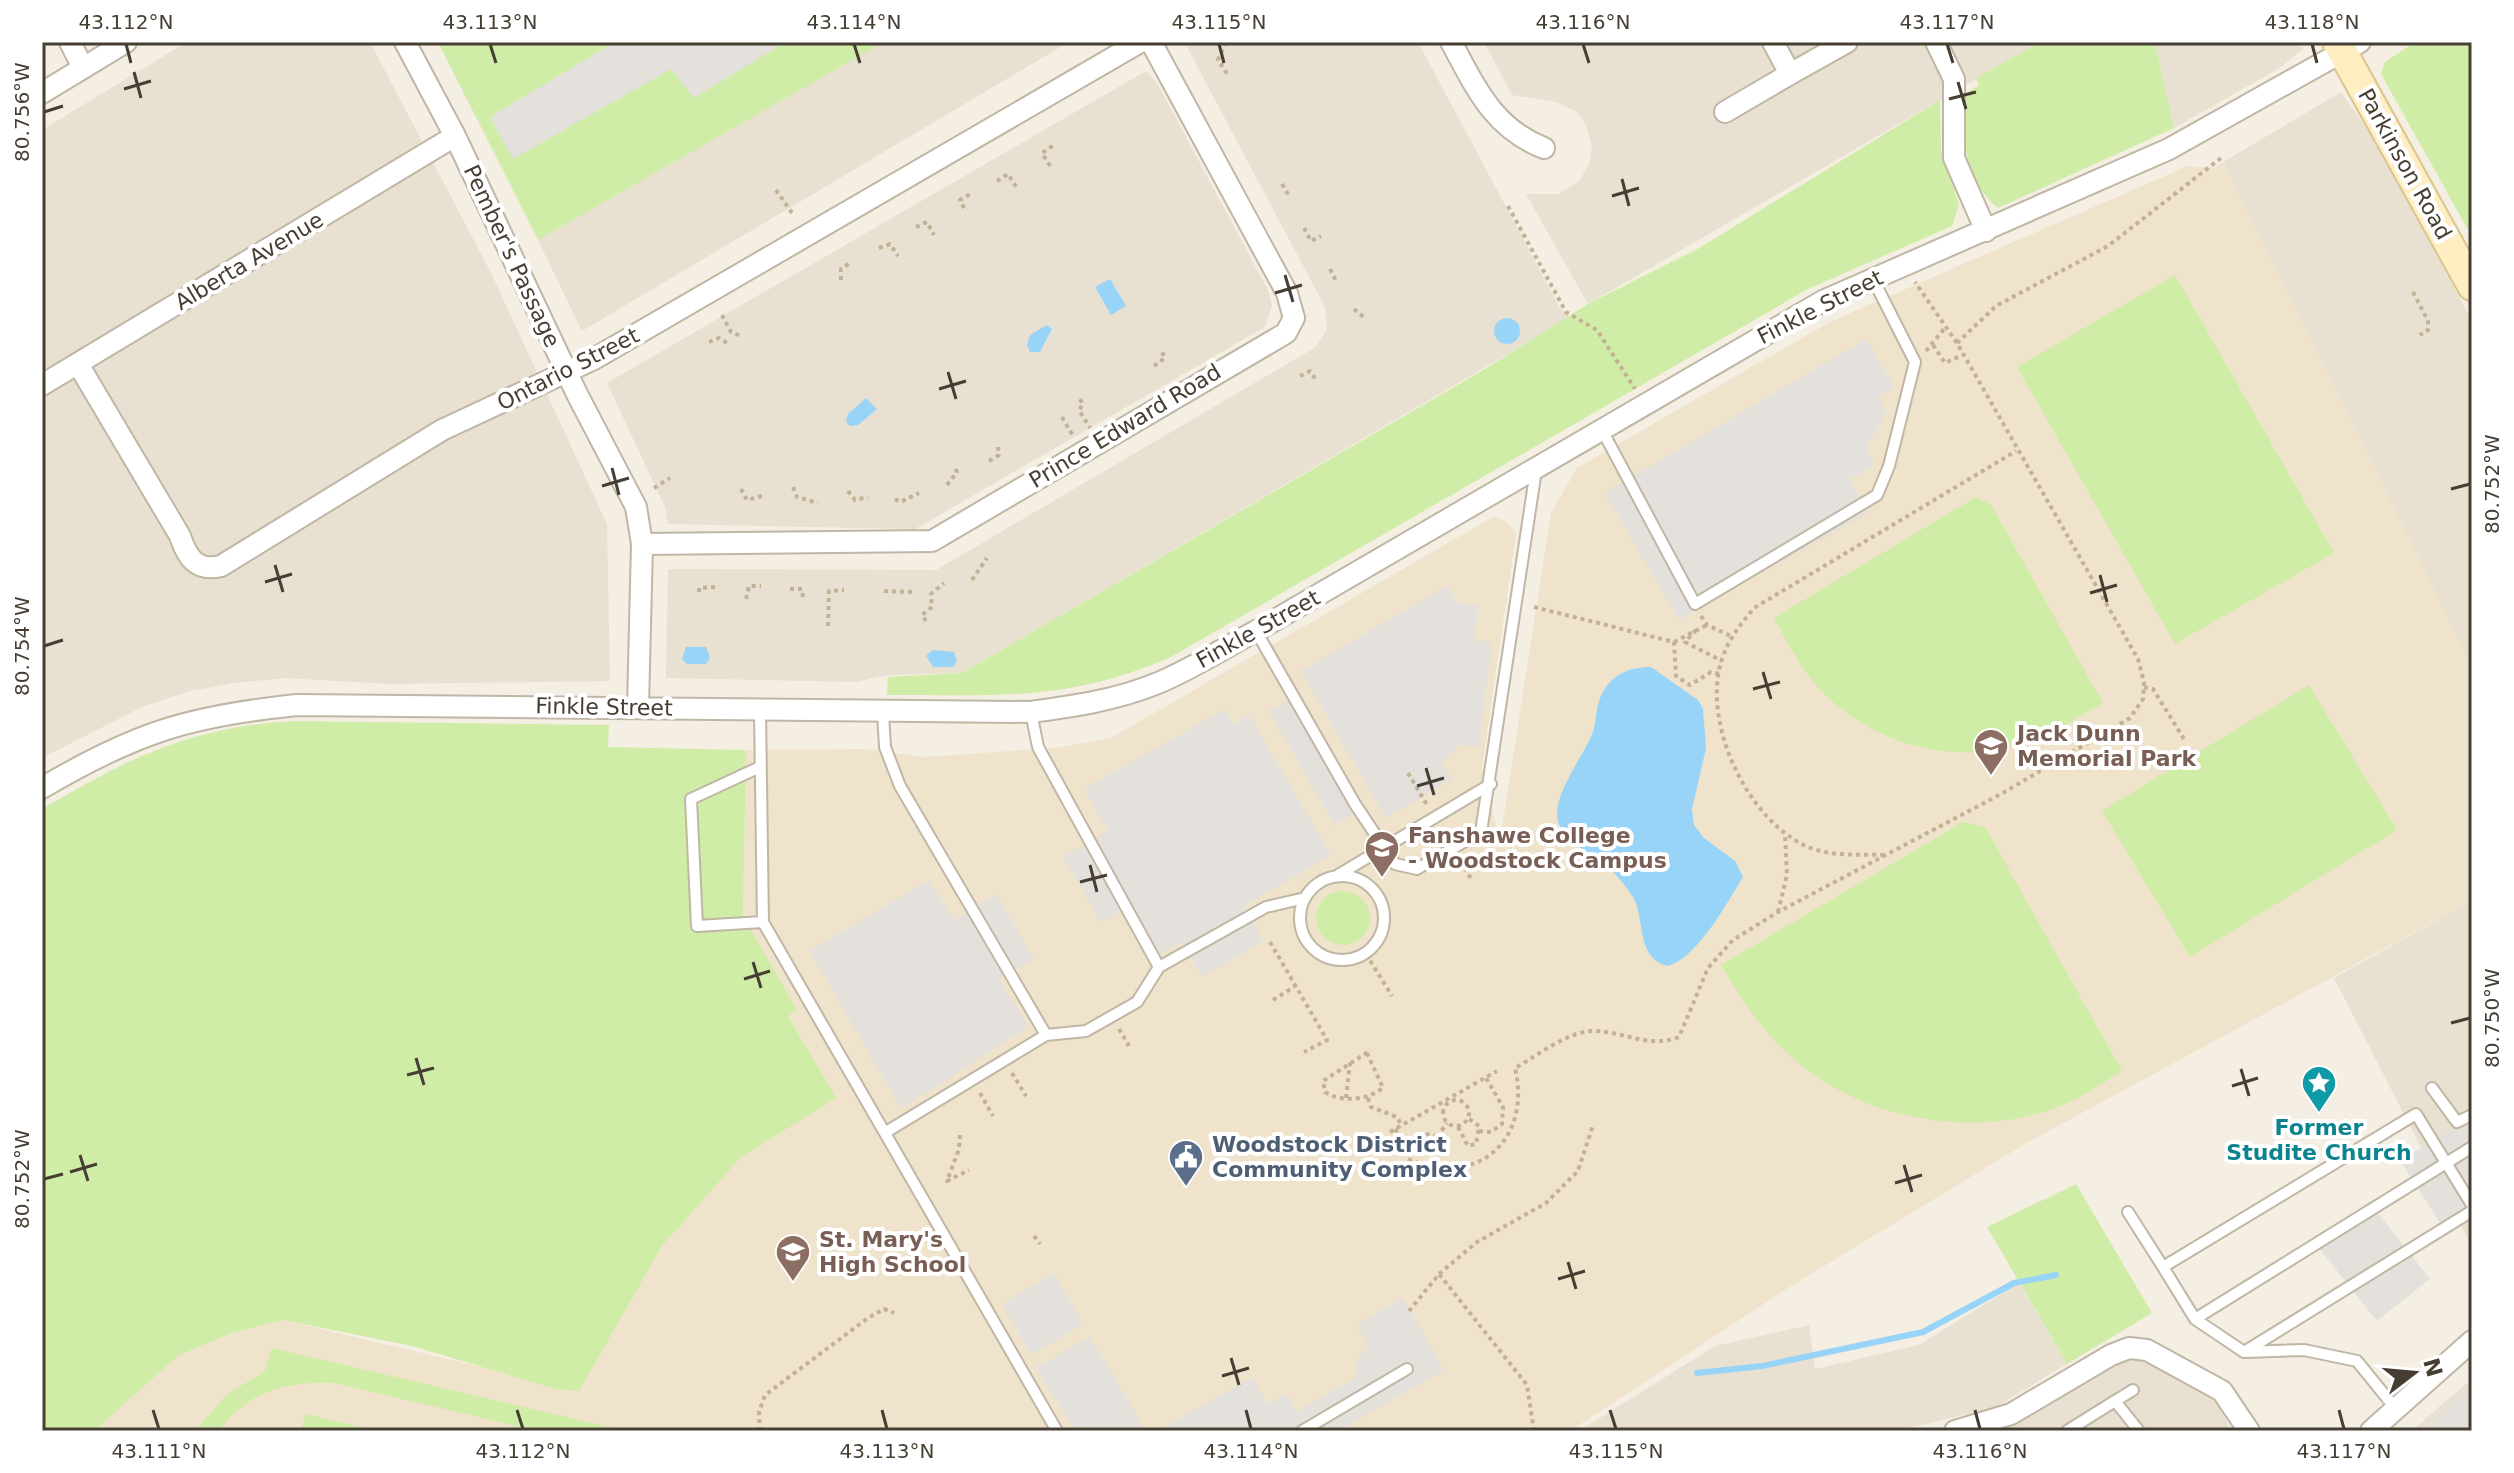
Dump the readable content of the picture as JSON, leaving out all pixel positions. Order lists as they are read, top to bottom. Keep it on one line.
{"streets":{"main road":["Parkinson Road"],"street":["Pember's Passage","Alberta Avenue","Finkle Street","Ontario Street","Prince Edward Road"]},"crossings":[["Parkinson Road","Finkle Street"],["Pember's Passage","Alberta Avenue"],["Pember's Passage","Finkle Street"],["Pember's Passage","Ontario Street"],["Pember's Passage","Prince Edward Road"],["Alberta Avenue","Ontario Street"]],"places":{"school or university":["Jack Dunn Memorial Park","Fanshawe College - Woodstock Campus","St. Mary's High School"],"place":["Former Studite Church"],"public building":["Woodstock District Community Complex"]},"north":"right","coordinates":["43.112°N","43.113°N","43.114°N","43.115°N","43.116°N","43.117°N","43.118°N","80.756°W","80.752°W","80.754°W","80.750°W","43.111°N"]}
